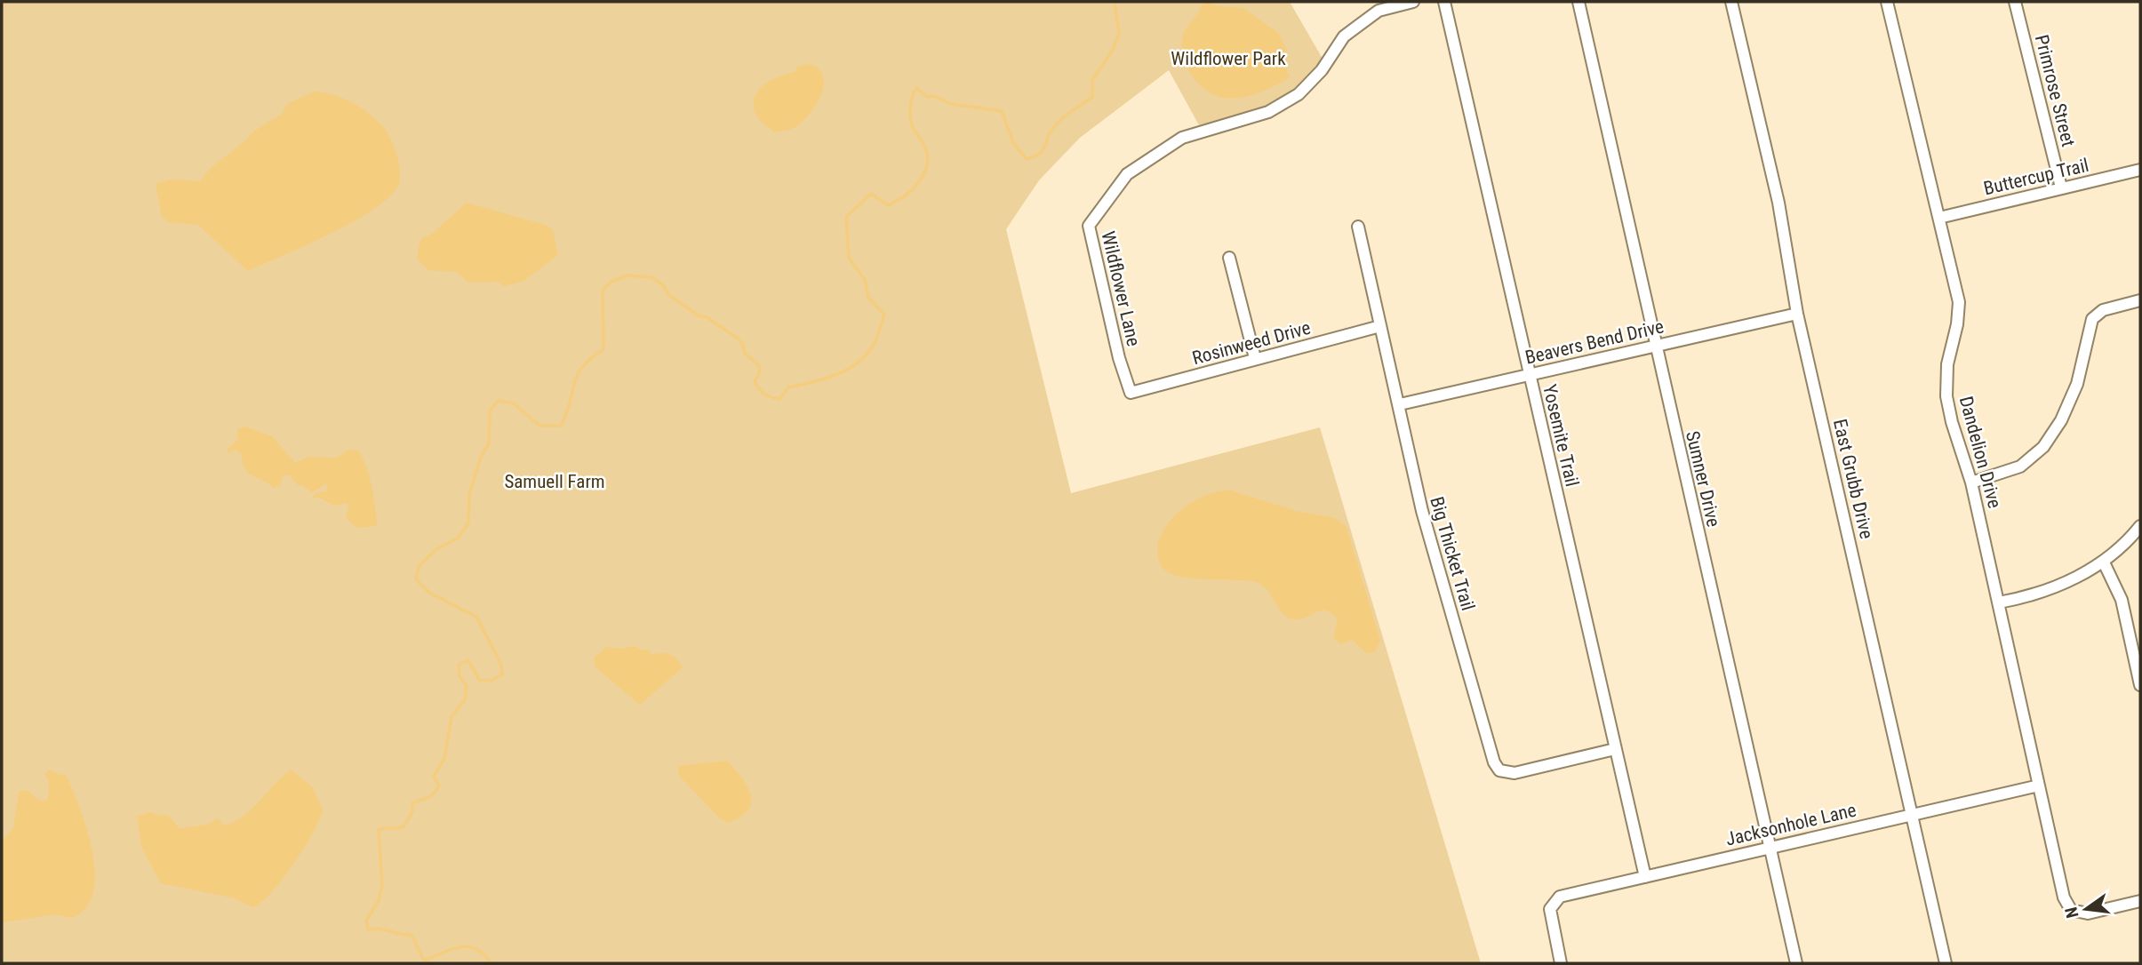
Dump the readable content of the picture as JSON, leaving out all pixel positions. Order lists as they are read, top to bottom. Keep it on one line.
{"streets":{"street":["Primrose Street","Buttercup Trail","Wildflower Lane","Beavers Bend Drive","Rosinweed Drive","Yosemite Trail","Dandelion Drive","Sumner Drive","East Grubb Drive","Big Thicket Trail","Jacksonhole Lane"]},"crossings":[["Primrose Street","Buttercup Trail"],["Buttercup Trail","Dandelion Drive"],["Wildflower Lane","Rosinweed Drive"],["Beavers Bend Drive","Yosemite Trail"],["Beavers Bend Drive","Sumner Drive"],["Beavers Bend Drive","East Grubb Drive"],["Beavers Bend Drive","Big Thicket Trail"],["Rosinweed Drive","Big Thicket Trail"],["Yosemite Trail","Big Thicket Trail"],["Yosemite Trail","Jacksonhole Lane"],["Dandelion Drive","Jacksonhole Lane"],["Sumner Drive","Jacksonhole Lane"],["East Grubb Drive","Jacksonhole Lane"]],"parks":["Wildflower Park","Samuell Farm"],"north":"left"}
